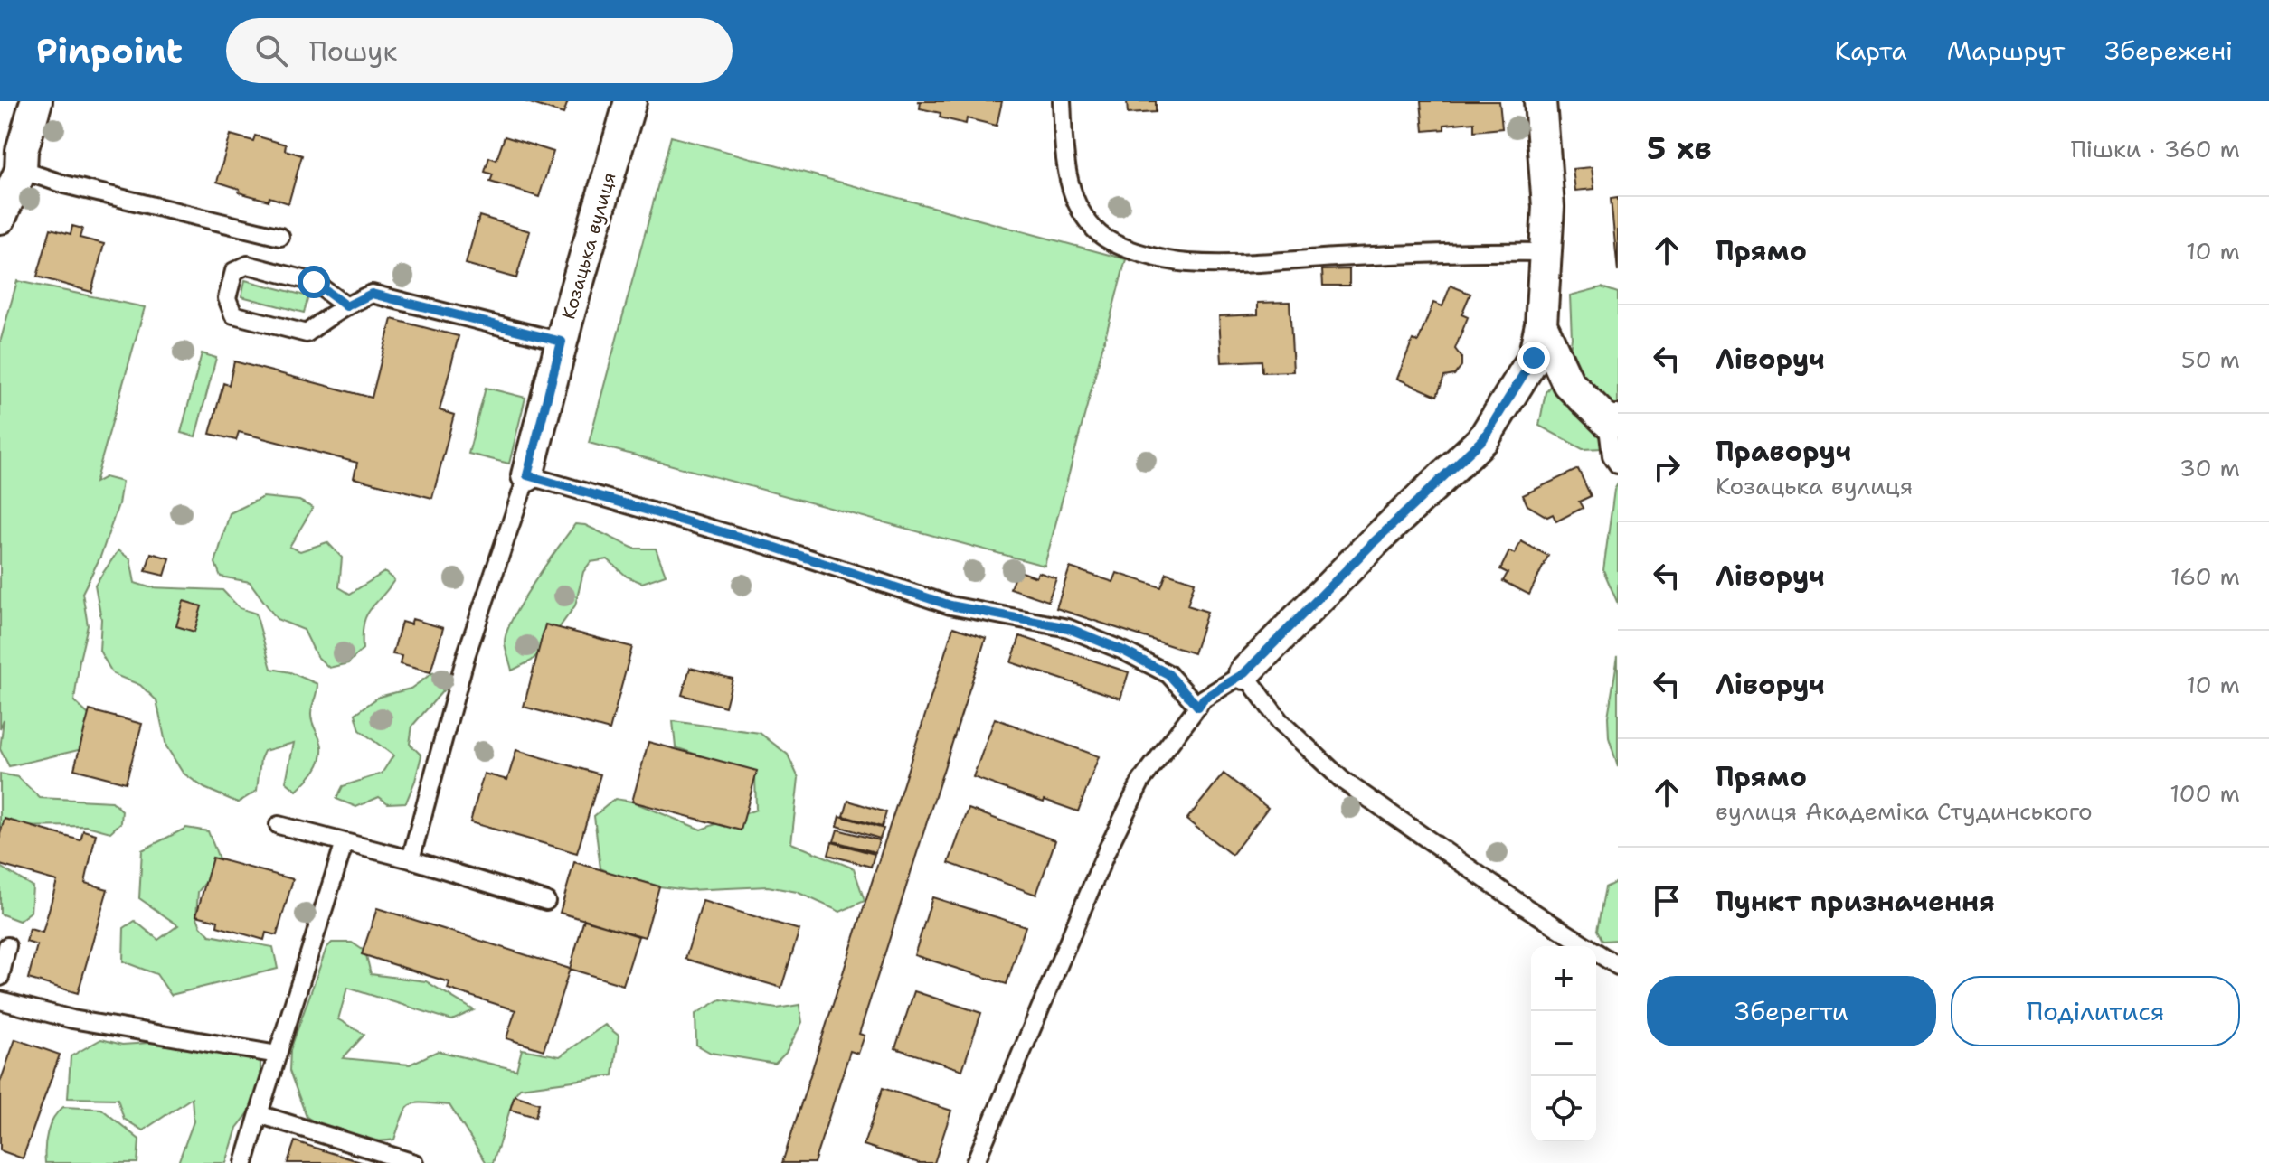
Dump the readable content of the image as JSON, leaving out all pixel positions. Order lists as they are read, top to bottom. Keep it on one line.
{"streets":{"street":["Козацька вулиця"]},"page":{"header":"Pinpoint","search":"Пошук","nav":["Карта","Маршрут","Збережені"],"heading":["5 хв","Пішки · 360 m"],"list":[["Прямо","10 m"],["Ліворуч","50 m"],["Праворуч","Козацька вулиця","30 m"],["Ліворуч","160 m"],["Ліворуч","10 m"],["Прямо","вулиця Академіка Студинського","100 m"],"Пункт призначення"],"map_buttons":["+","−"],"buttons":["Зберегти","Поділитися"]}}
